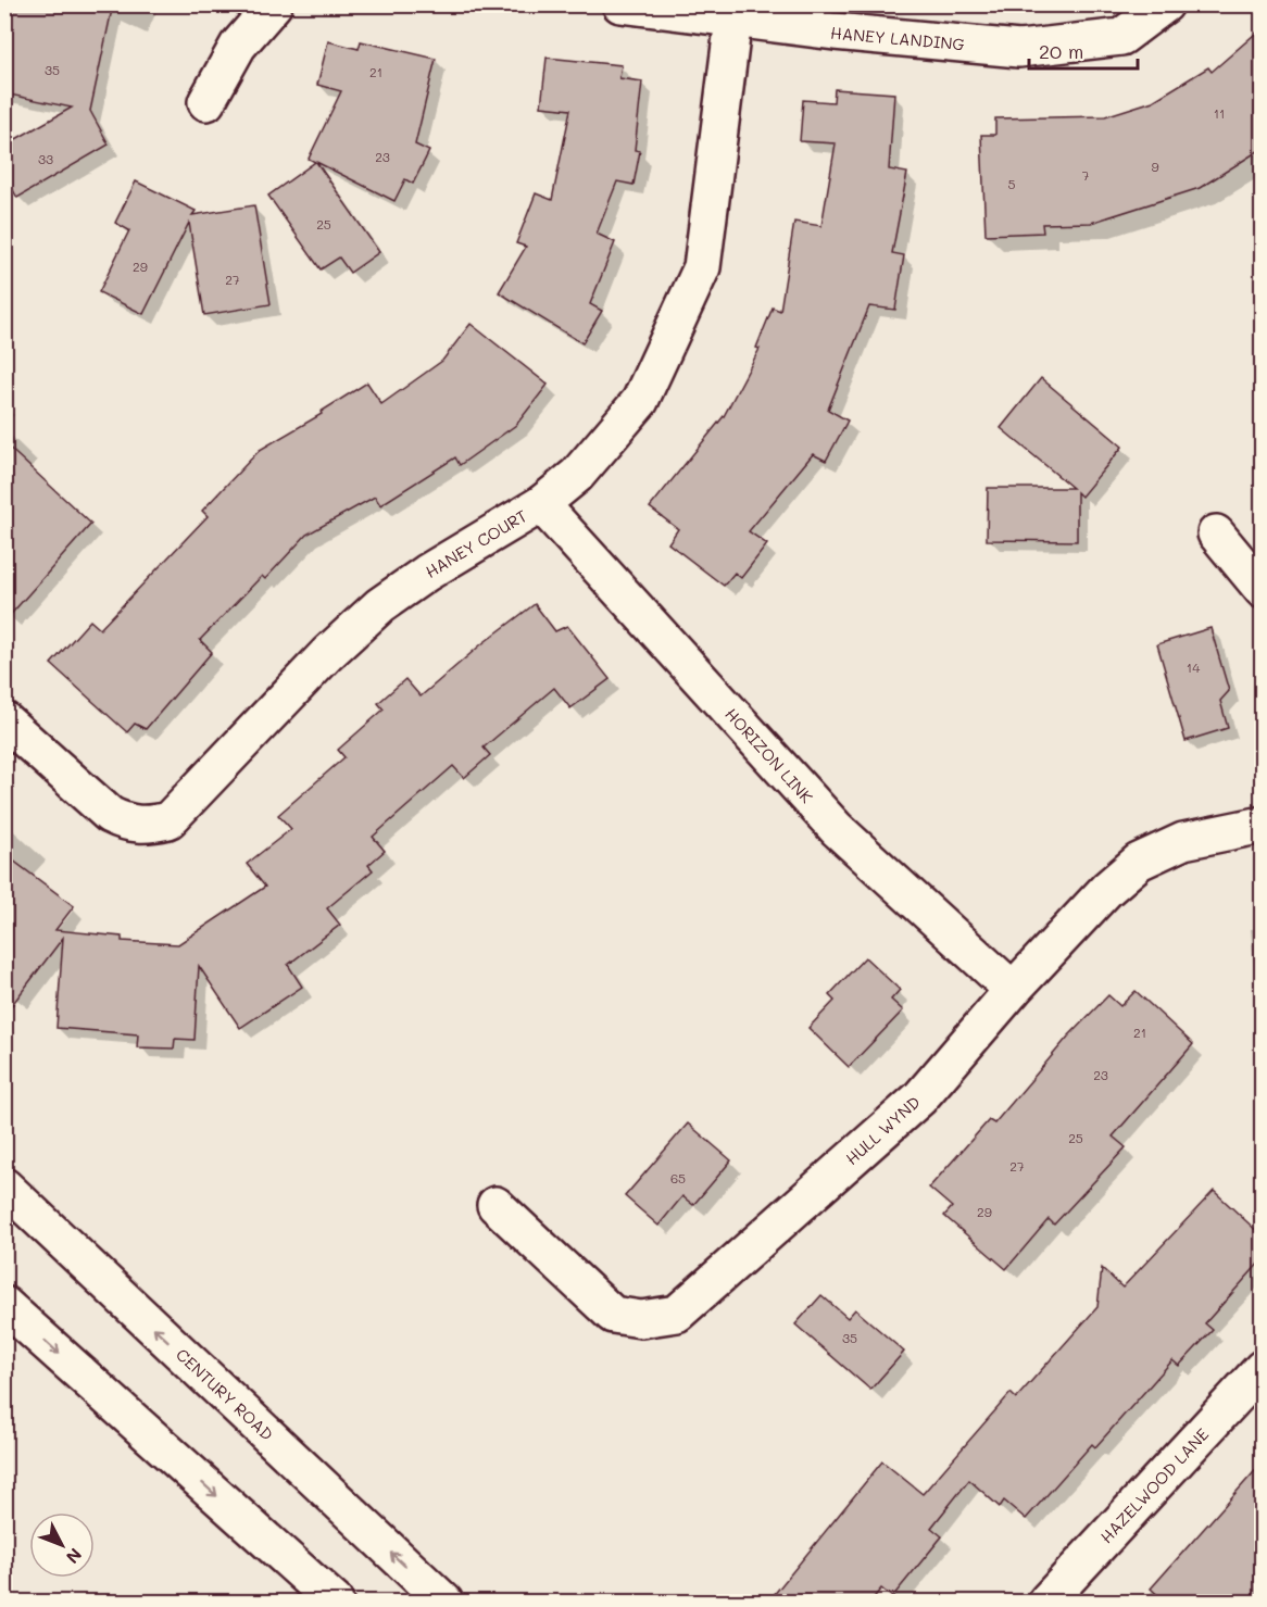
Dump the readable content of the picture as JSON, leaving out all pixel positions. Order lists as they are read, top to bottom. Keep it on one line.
{"streets":{"street":["HANEY LANDING","HANEY COURT","HORIZON LINK","HULL WYND","CENTURY ROAD","HAZELWOOD LANE"]},"crossings":[["HANEY LANDING","HANEY COURT"],["HANEY COURT","HORIZON LINK"],["HORIZON LINK","HULL WYND"]],"house_numbers":["35","21","11","23","33","9","7","5","25","29","27","14","21","23","25","27","65","29","35"],"scale_bar":"20 m","north":"bottom right"}
